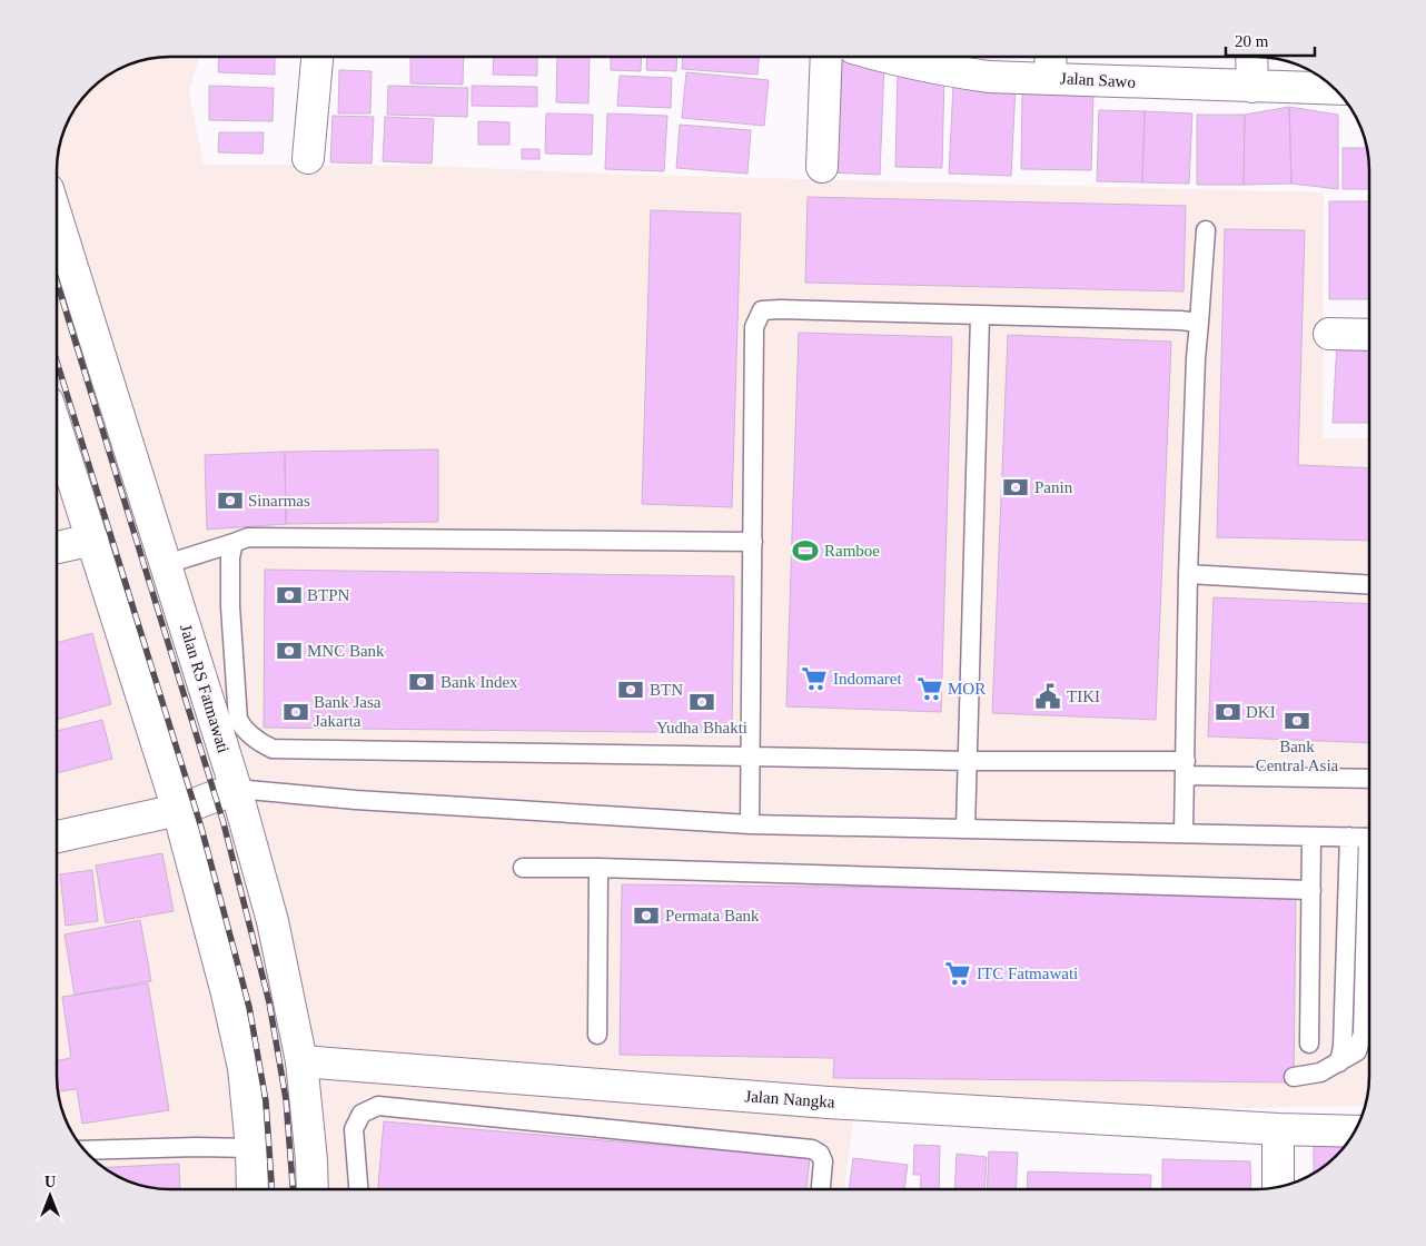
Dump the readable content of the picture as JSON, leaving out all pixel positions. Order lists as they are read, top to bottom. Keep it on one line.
{"streets":{"street":["Jalan Sawo","Jalan RS Fatmawati","Jalan Nangka"]},"crossings":[["Jalan RS Fatmawati","Jalan Nangka"]],"places":{"bank":["Panin","Sinarmas","BTPN","MNC Bank","Bank Index","BTN","Yudha Bhakti","Bank Jasa Jakarta","DKI","Bank Central Asia","Permata Bank"],"sports":["Ramboe"],"supermarket":["Indomaret","MOR","ITC Fatmawati"],"public building":["TIKI"]},"scale_bar":"20 m","north":"top"}
